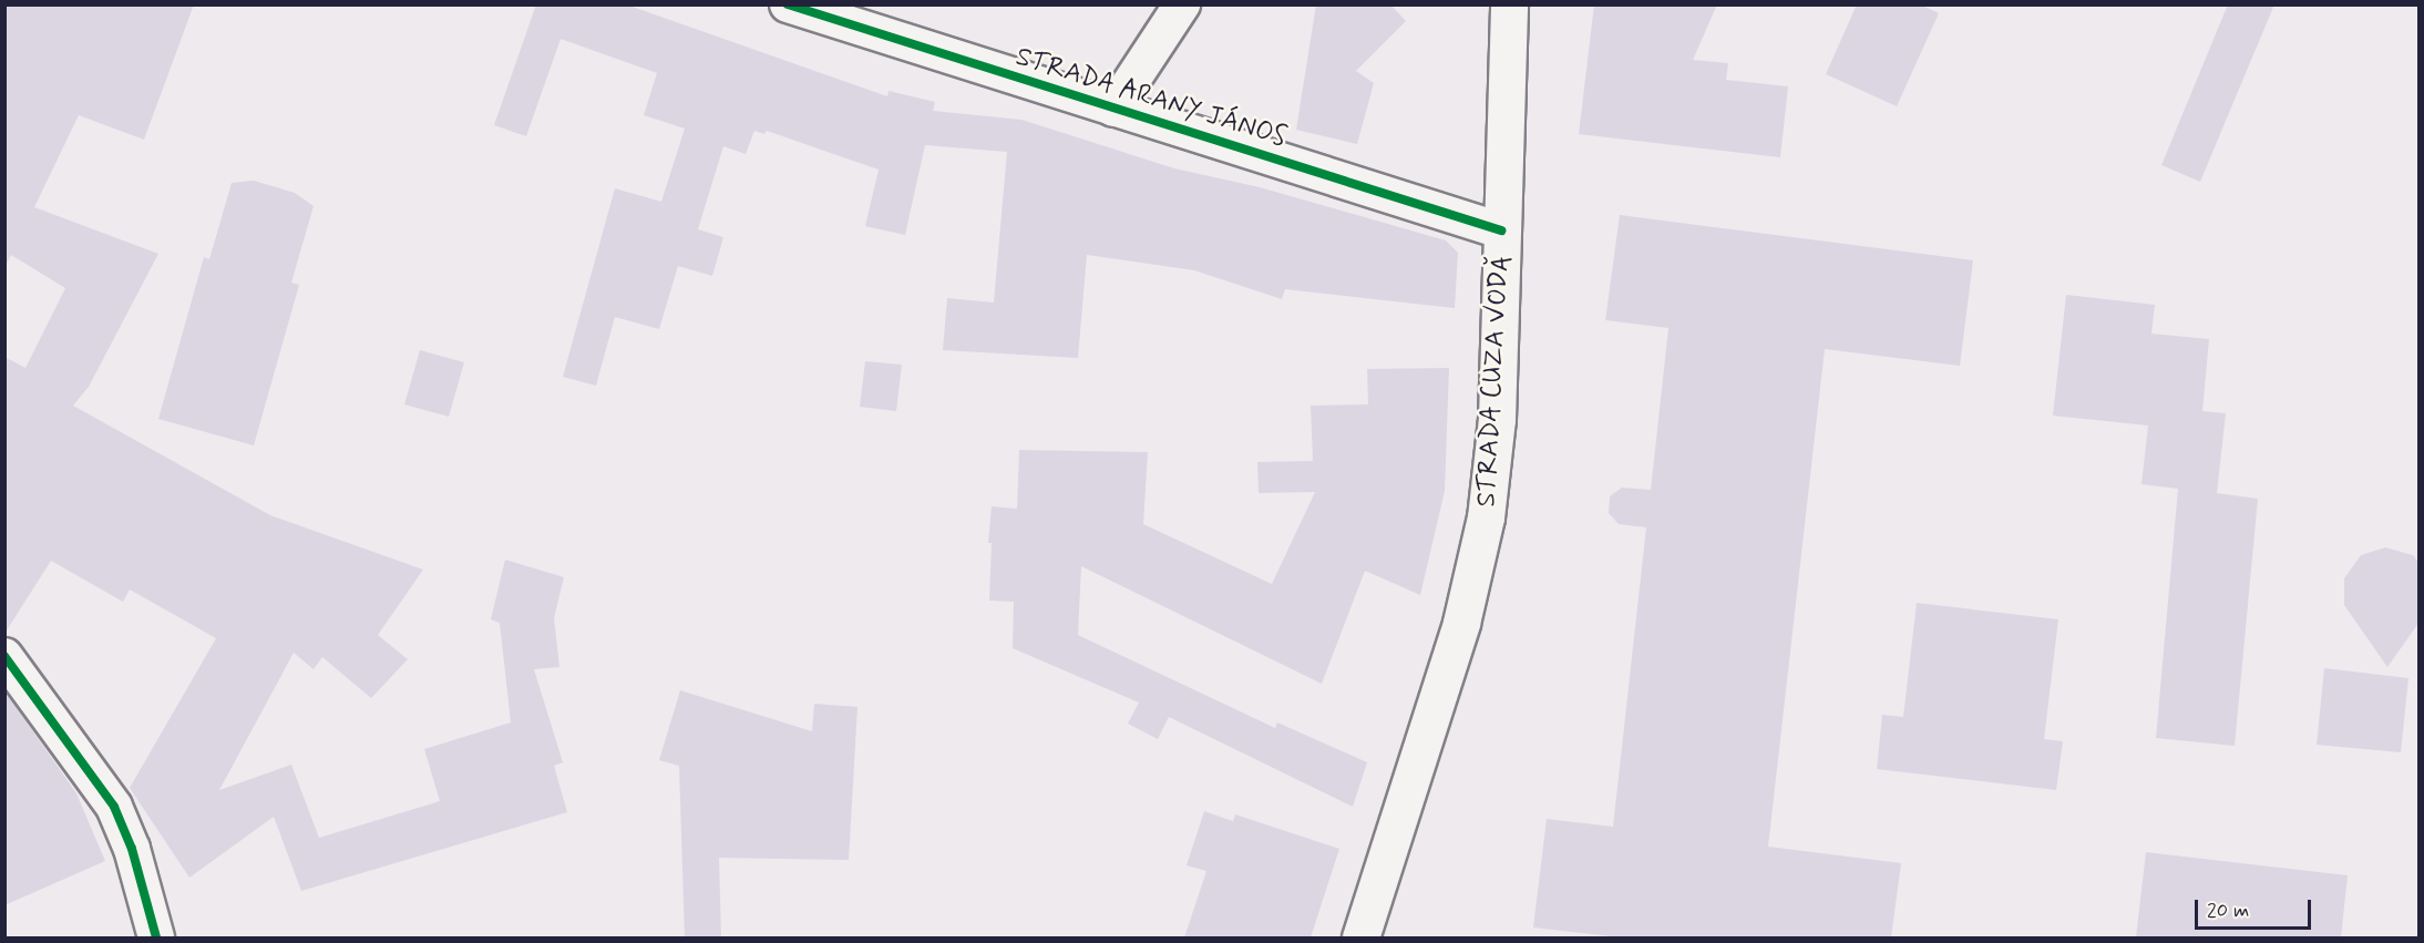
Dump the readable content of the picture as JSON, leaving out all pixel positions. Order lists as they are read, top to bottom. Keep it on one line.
{"streets":{"main road":["STRADA CUZA VODĂ"],"street":["STRADA ARANY JÁNOS"]},"crossings":[["STRADA ARANY JÁNOS","STRADA CUZA VODĂ"]],"scale_bar":"20 m"}
